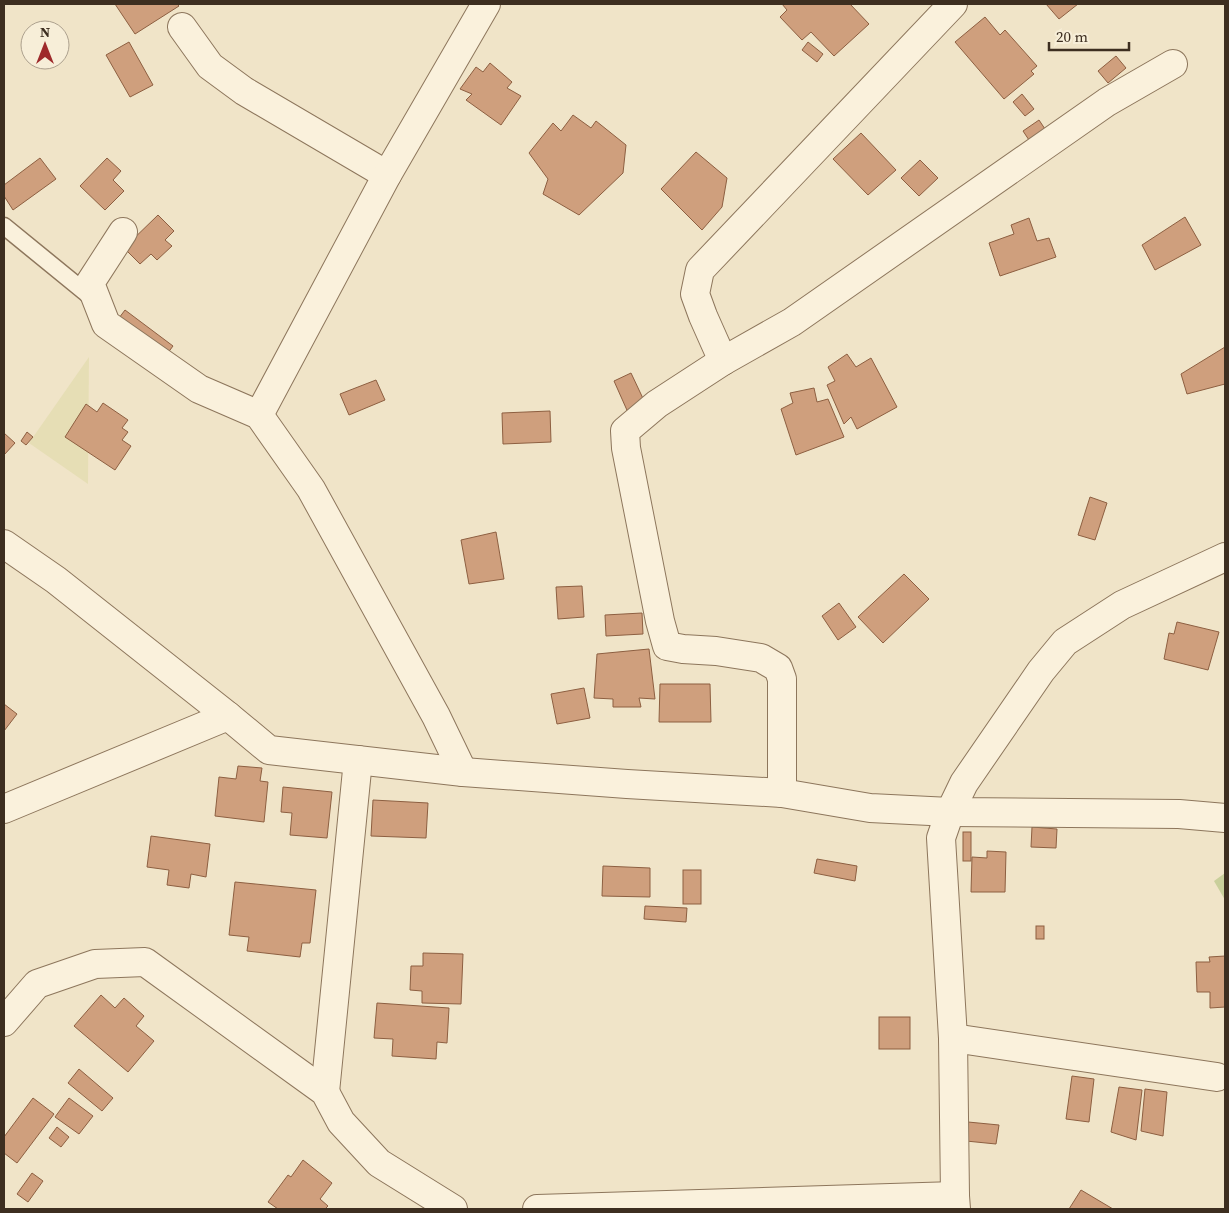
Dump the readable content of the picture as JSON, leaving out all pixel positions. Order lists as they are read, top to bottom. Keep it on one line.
{"scale_bar":"20 m","north":"top"}
